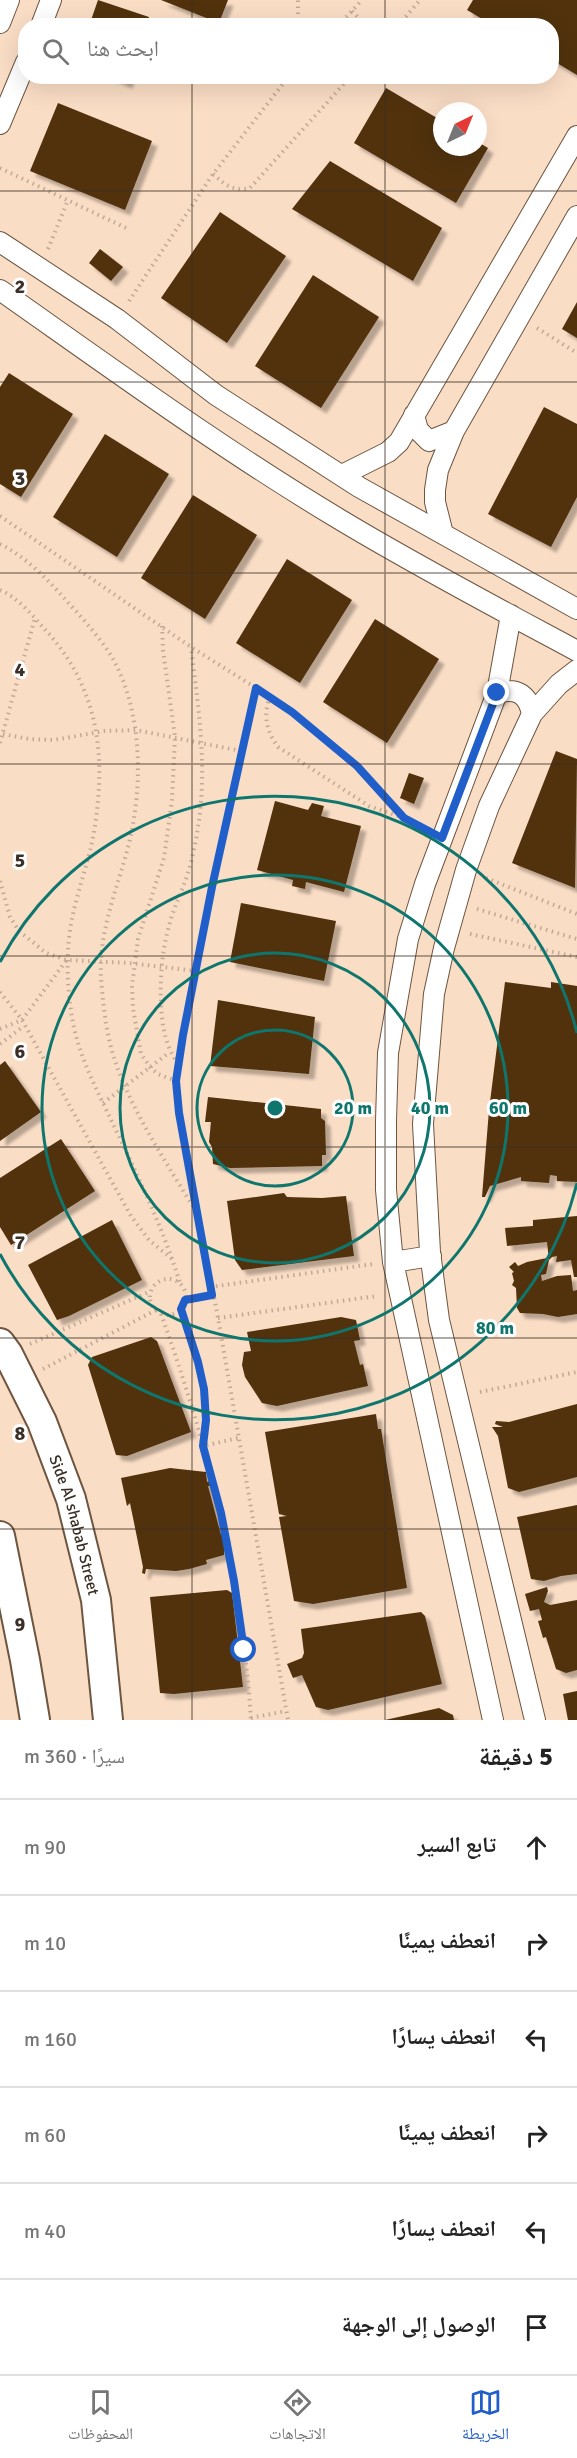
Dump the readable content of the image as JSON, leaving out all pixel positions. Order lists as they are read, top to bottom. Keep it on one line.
{"streets":{"street":["Side Al shabab Street"]},"north":"top right","page":{"search":"ابحث هنا","heading":["5 دقيقة","سيرًا · 360 m"],"list":[["تابع السير","90 m"],["انعطف يمينًا","10 m"],["انعطف يسارًا","160 m"],["انعطف يمينًا","60 m"],["انعطف يسارًا","40 m"],"الوصول إلى الوجهة"],"nav":["الخريطة","الاتجاهات","المحفوظات"]},"grid":{"rows":["2","3","4","5","6","7","8","9"]},"rings":["20 m","40 m","60 m","80 m"]}
